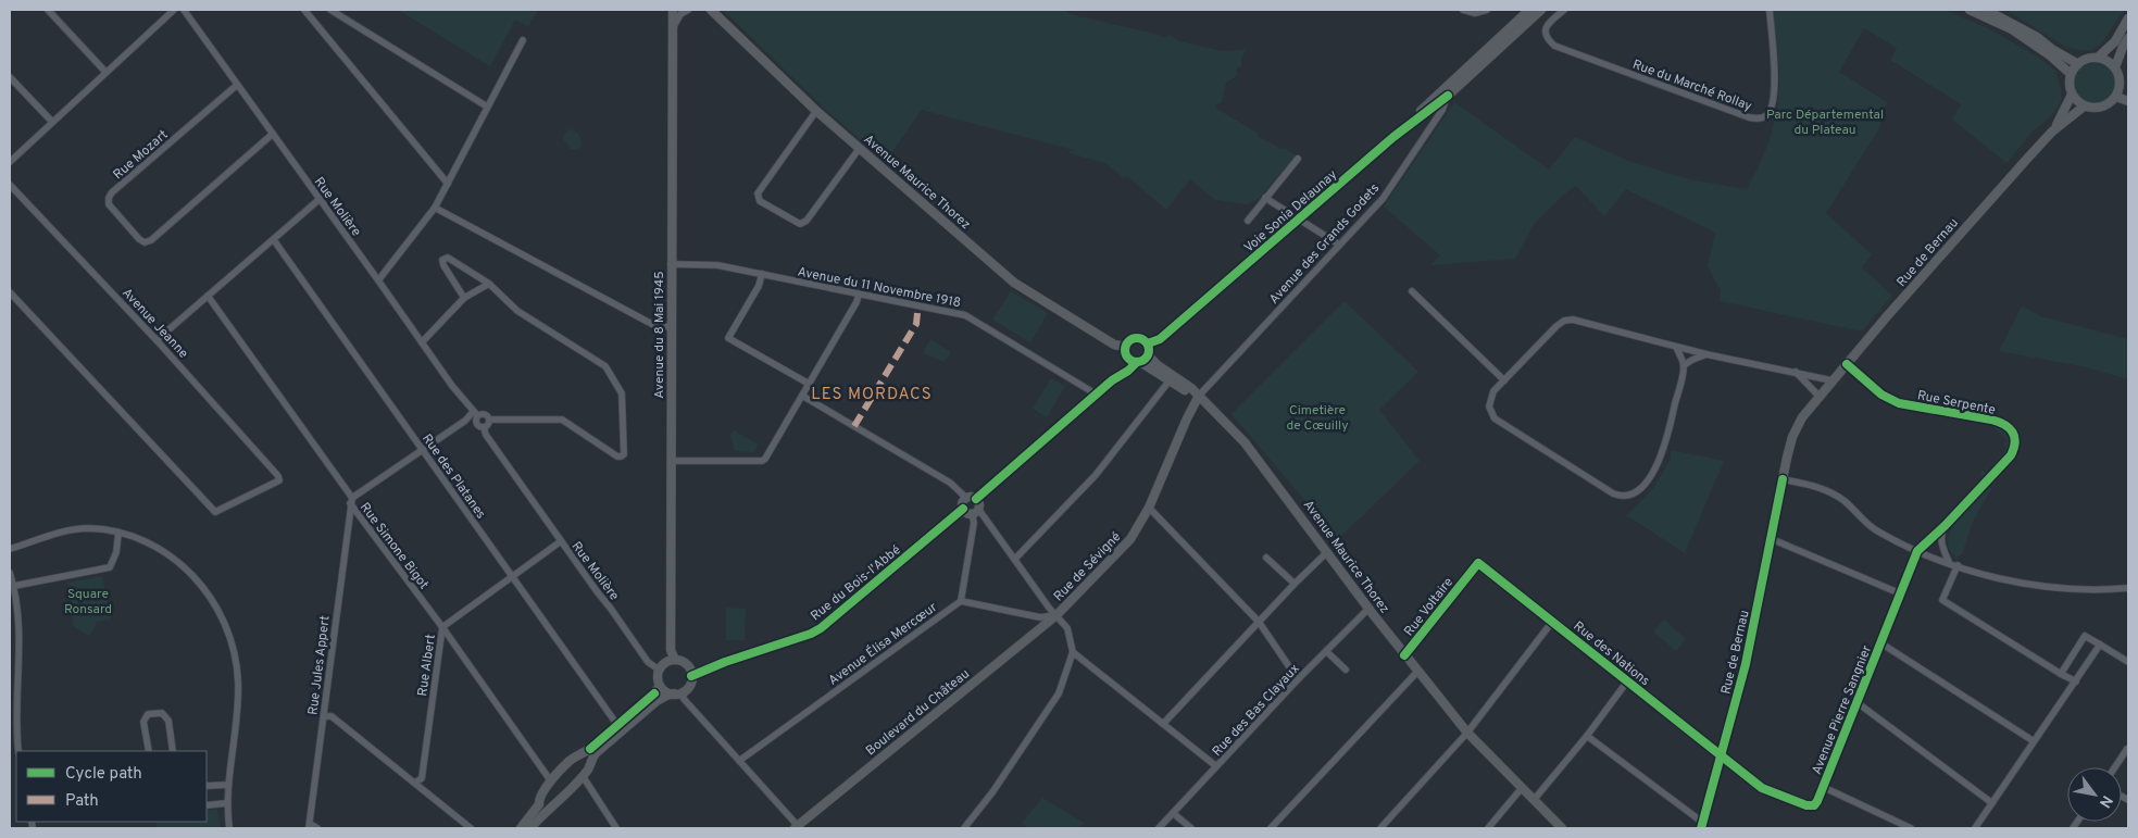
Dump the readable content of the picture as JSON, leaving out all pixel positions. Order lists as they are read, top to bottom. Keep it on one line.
{"streets":{"main road":["Avenue Maurice Thorez","Voie Sonia Delaunay","Rue de Bernau","Avenue du 8 Mai 1945","Rue de Sévigné","Rue du Bois-l'Abbé","Boulevard du Château"],"street":["Rue du Marché Rollay","Rue Mozart","Rue Molière","Avenue des Grands Godets","Avenue du 11 Novembre 1918","Avenue Jeanne","Rue Serpente","Rue des Platanes","Rue Simone Bigot","Rue Voltaire","Avenue Élisa Mercœur","Rue des Nations","Rue Jules Appert","Rue Albert","Rue des Bas Clayaux","Avenue Pierre Sangnier"]},"crossings":[["Rue Mozart","Rue Molière"],["Avenue Maurice Thorez","Voie Sonia Delaunay"],["Avenue Maurice Thorez","Avenue des Grands Godets"],["Avenue Maurice Thorez","Rue de Sévigné"],["Avenue Maurice Thorez","Rue Voltaire"],["Avenue Maurice Thorez","Rue des Bas Clayaux"],["Rue Molière","Avenue du 8 Mai 1945"],["Rue Molière","Rue du Bois-l'Abbé"],["Rue Molière","Rue Albert"],["Voie Sonia Delaunay","Avenue des Grands Godets"],["Avenue des Grands Godets","Rue de Sévigné"],["Rue de Bernau","Rue Serpente"],["Rue de Bernau","Rue des Nations"],["Avenue du 11 Novembre 1918","Avenue du 8 Mai 1945"],["Avenue du 8 Mai 1945","Rue du Bois-l'Abbé"],["Rue Serpente","Avenue Pierre Sangnier"],["Rue des Platanes","Rue Albert"],["Rue Simone Bigot","Rue Jules Appert"],["Rue Simone Bigot","Rue Albert"],["Rue de Sévigné","Boulevard du Château"],["Rue Voltaire","Rue des Nations"],["Rue des Nations","Avenue Pierre Sangnier"]],"districts":["LES MORDACS"],"parks":["Parc Départemental du Plateau","Cimetière de Cœuilly","Square Ronsard"],"legend":["Cycle path","Path"],"north":"bottom right"}
